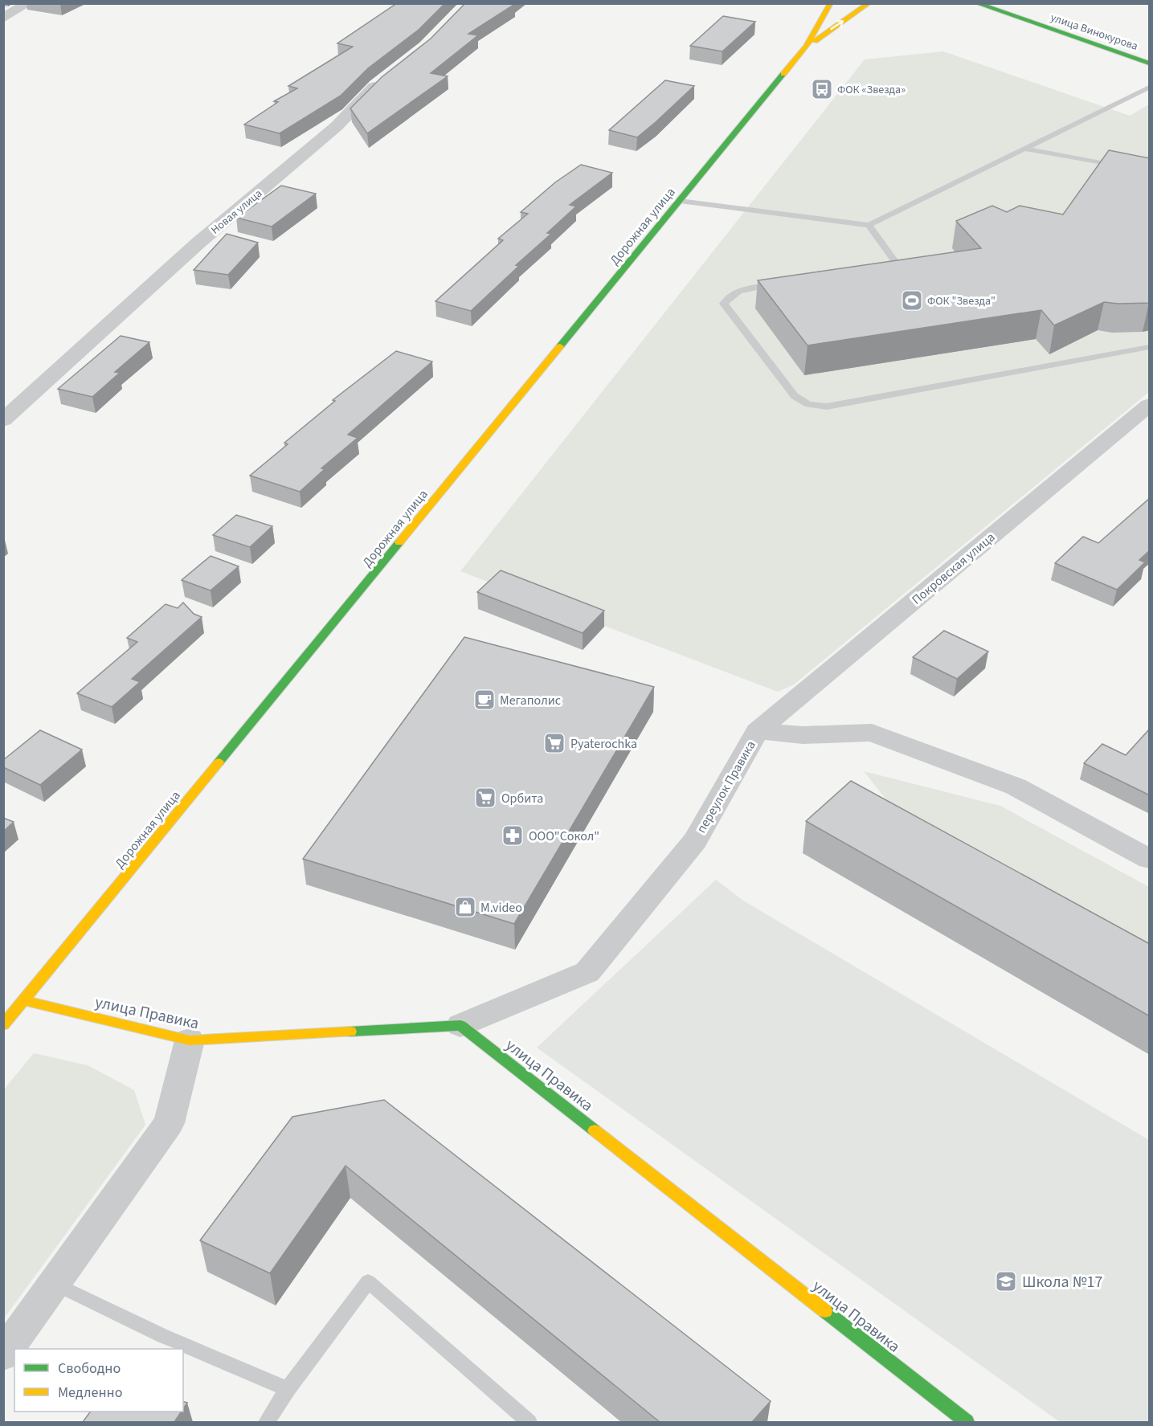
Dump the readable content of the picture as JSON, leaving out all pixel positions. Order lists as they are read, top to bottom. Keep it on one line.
{"streets":{"main road":["улица Винокурова","Дорожная улица","улица Правика"],"street":["Новая улица","Покровская улица","переулок Правика"]},"crossings":[["Дорожная улица","улица Правика"],["Покровская улица","переулок Правика"],["переулок Правика","улица Правика"]],"places":{"bus stop":["ФОК «Звезда»"],"sports":["ФОК \"Звезда\""],"cafe":["Мегаполис"],"supermarket":["Pyaterochka","Орбита"],"pharmacy":["ООО\"Сокол\""],"shop":["M.video"],"school or university":["Школа №17"]},"legend":["Свободно","Медленно"]}
